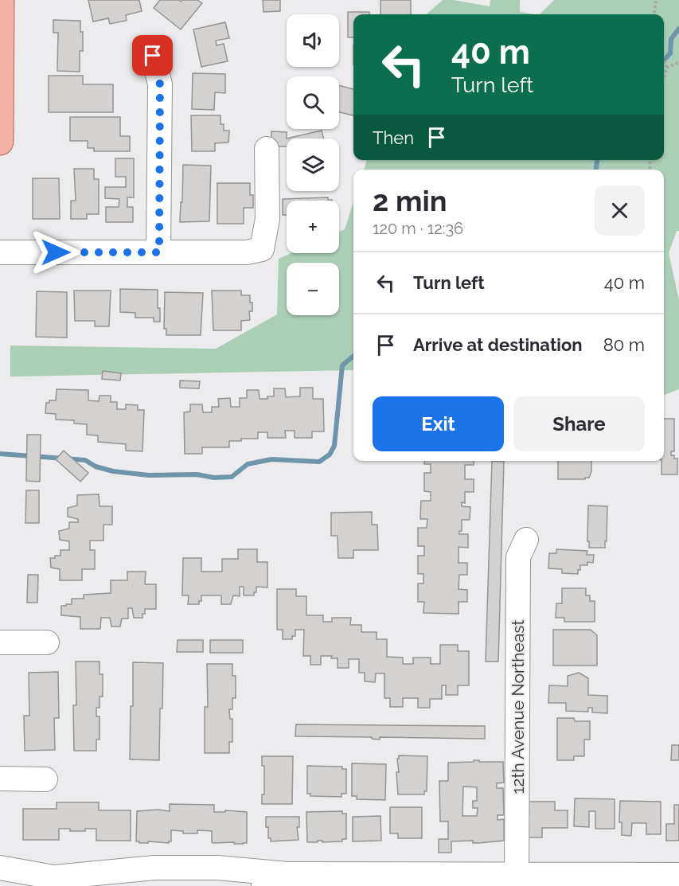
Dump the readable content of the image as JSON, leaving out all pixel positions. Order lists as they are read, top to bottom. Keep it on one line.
{"streets":{"street":["12th Avenue Northeast"]},"page":{"map_buttons":["+","−"],"turn":["40 m","Turn left"],"then":"Then","heading":["2 min","120 m · 12:36"],"list":[{"name":"Turn left","value":"40 m"},{"name":"Arrive at destination","value":"80 m"}],"buttons":["Exit","Share"]}}
